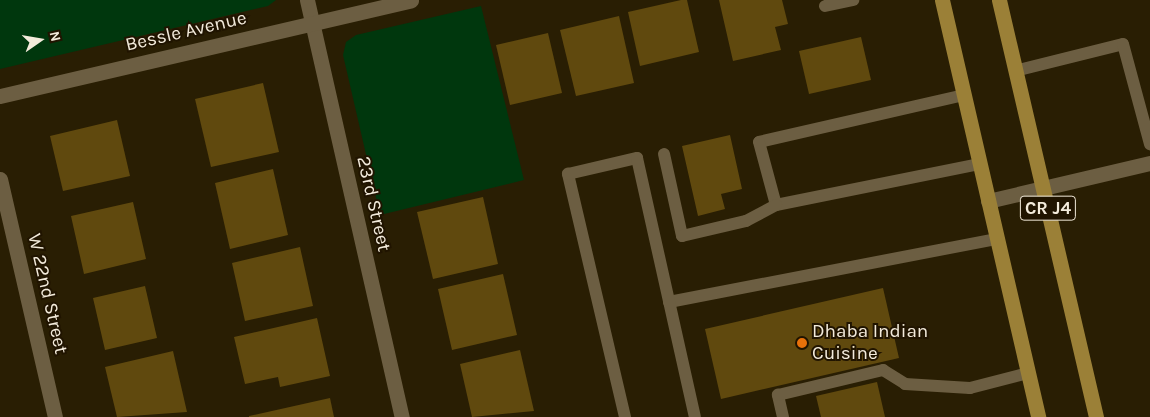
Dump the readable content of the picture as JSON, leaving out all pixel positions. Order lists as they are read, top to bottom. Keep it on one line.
{"streets":{"main road":["CR J4"],"street":["Bessle Avenue","23rd Street","W 22nd Street"]},"crossings":[["Bessle Avenue","23rd Street"]],"places":["Dhaba Indian Cuisine"],"north":"right"}
